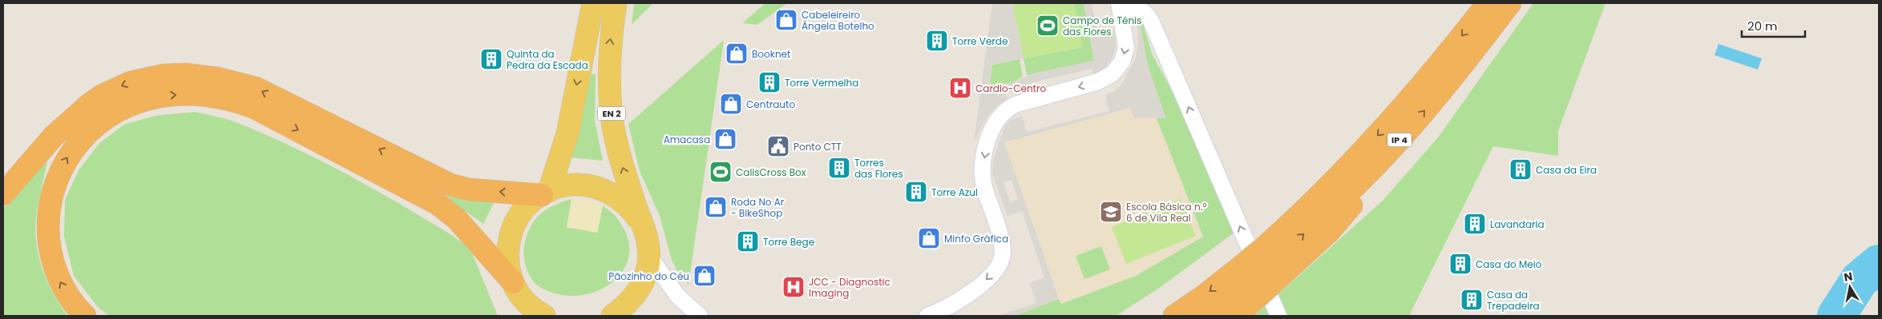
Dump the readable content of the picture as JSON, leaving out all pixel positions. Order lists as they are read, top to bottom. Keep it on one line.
{"streets":{"highway":["IP 4"],"main road":["EN 2"]},"places":{"shop":["Cabeleireiro Ângela Botelho","Booknet","Centrauto","Amacasa","Roda No Ar - BikeShop","Minfo Gráfica","Pãozinho do Céu"],"sports":["Campo de Ténis das Flores","CalisCross Box"],"building":["Torre Verde","Quinta da Pedra da Escada","Torre Vermelha","Torres das Flores","Casa da Eira","Torre Azul","Lavandaria","Torre Bege","Casa do Meio","Casa da Trepadeira"],"hospital":["Cardio-Centro","JCC - Diagnostic Imaging"],"public building":["Ponto CTT"],"school or university":["Escola Básica n.º 6 de Vila Real"]},"scale_bar":"20 m","north":"top"}
